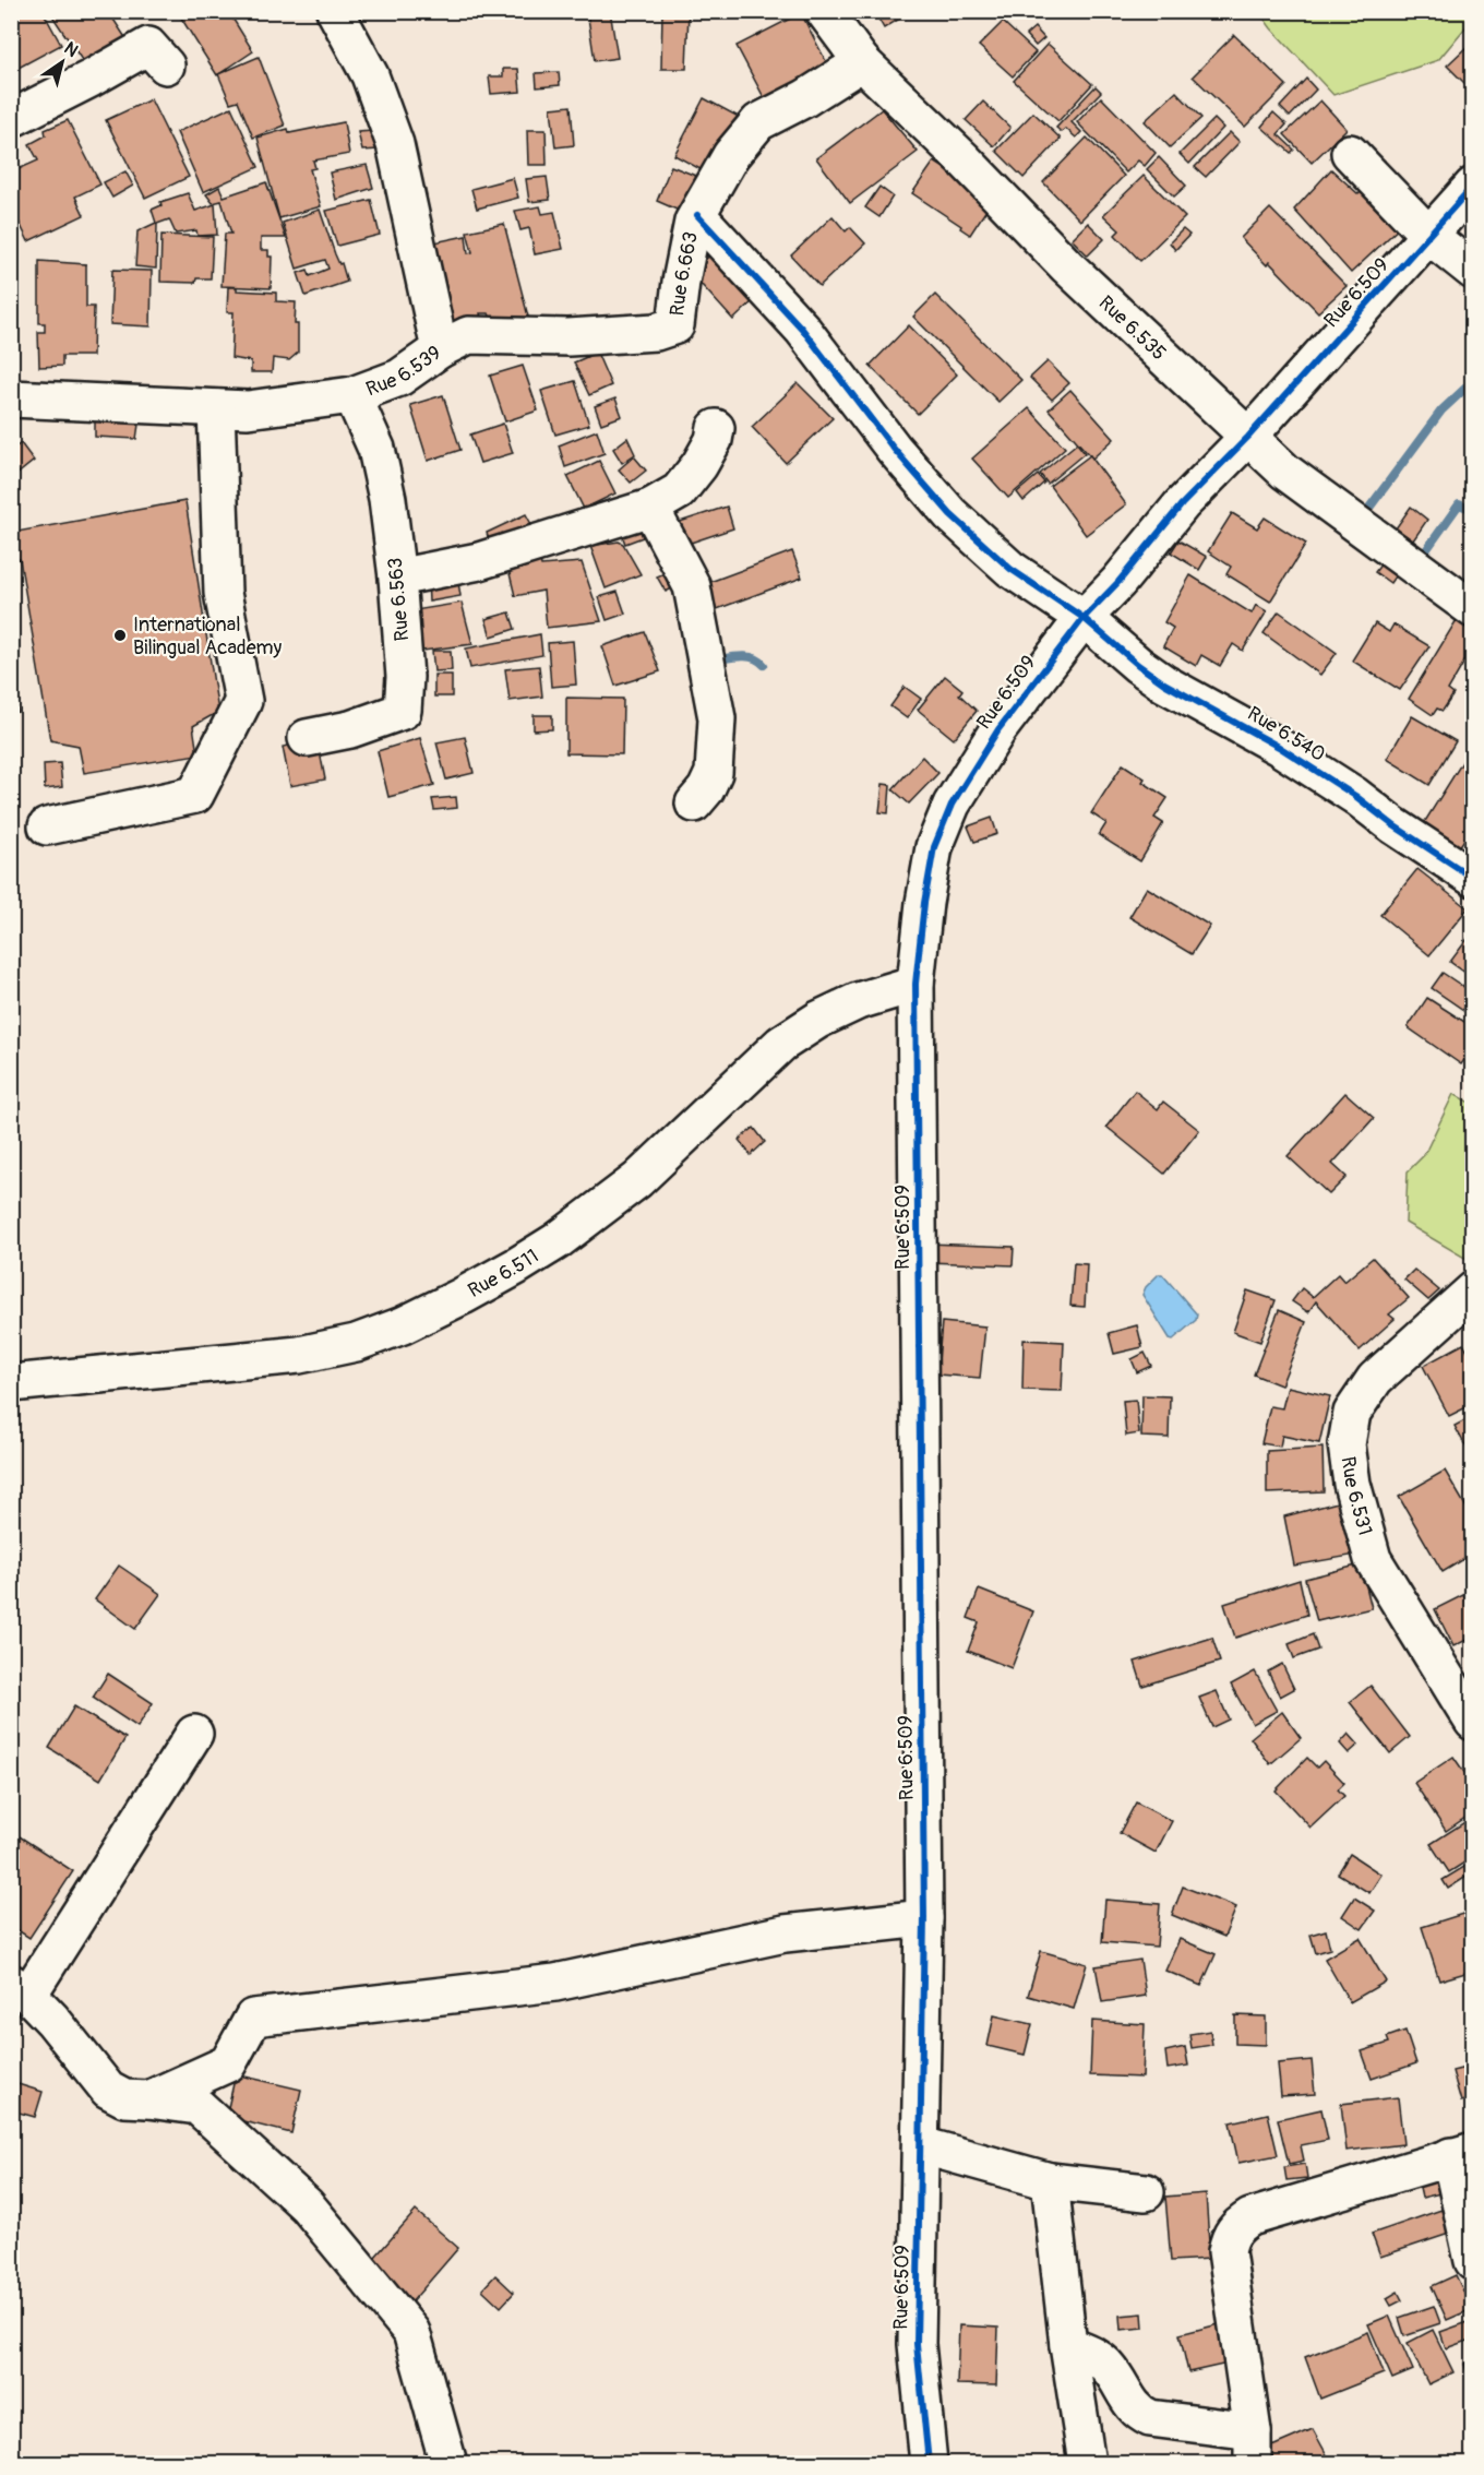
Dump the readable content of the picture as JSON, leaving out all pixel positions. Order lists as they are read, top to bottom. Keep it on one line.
{"streets":{"street":["Rue 6.663","Rue 6.509","Rue 6.535","Rue 6.539","Rue 6.563","Rue 6.540","Rue 6.511","Rue 6.531"]},"crossings":[["Rue 6.663","Rue 6.535"],["Rue 6.663","Rue 6.539"],["Rue 6.663","Rue 6.540"],["Rue 6.509","Rue 6.535"],["Rue 6.509","Rue 6.540"],["Rue 6.509","Rue 6.511"],["Rue 6.539","Rue 6.563"]],"places":["International Bilingual Academy"],"north":"top right"}
